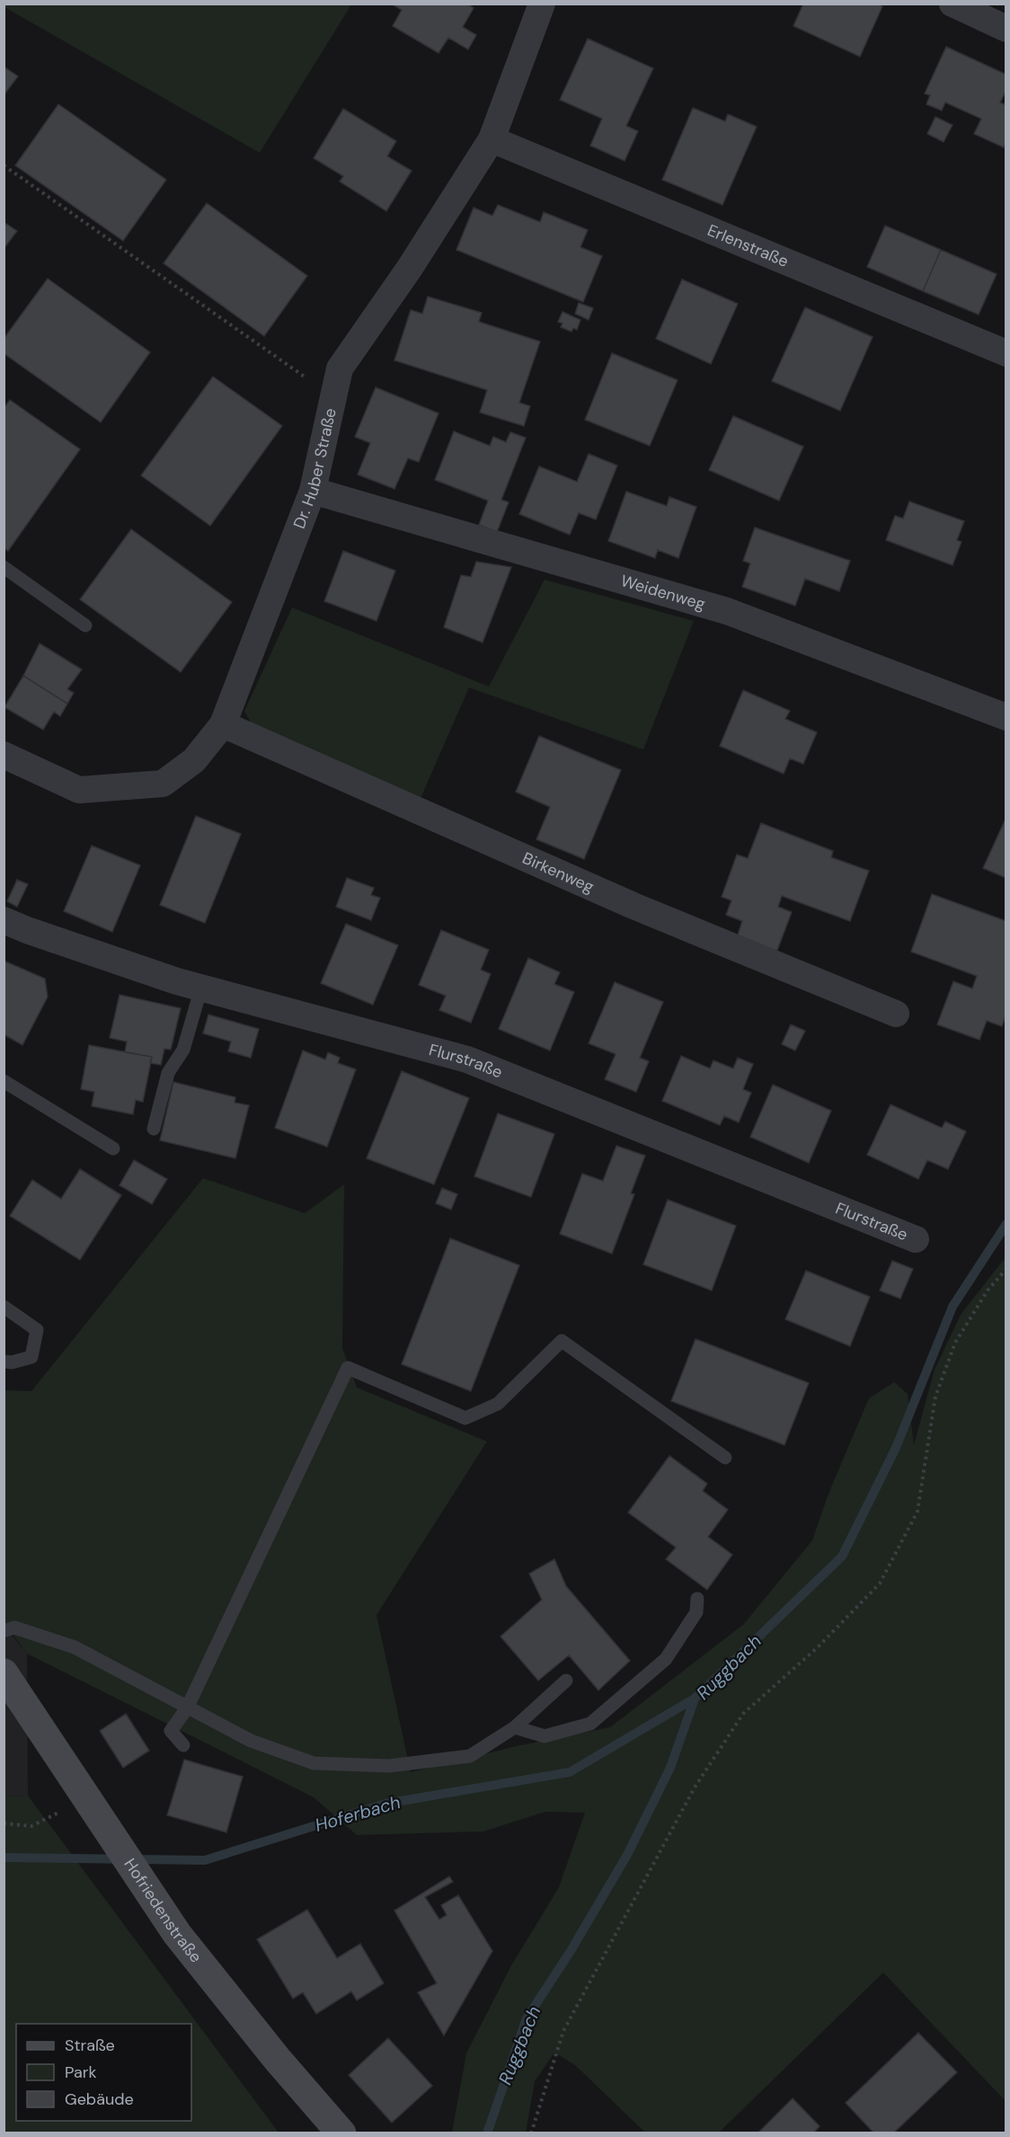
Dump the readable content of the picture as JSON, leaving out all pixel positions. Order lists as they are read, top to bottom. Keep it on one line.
{"streets":{"main road":["Hofriedenstraße"],"street":["Erlenstraße","Dr. Huber Straße","Weidenweg","Birkenweg","Flurstraße"]},"crossings":[["Erlenstraße","Dr. Huber Straße"],["Dr. Huber Straße","Weidenweg"],["Dr. Huber Straße","Birkenweg"]],"water":["Ruggbach","Hoferbach"],"legend":["Straße","Park","Gebäude"]}
